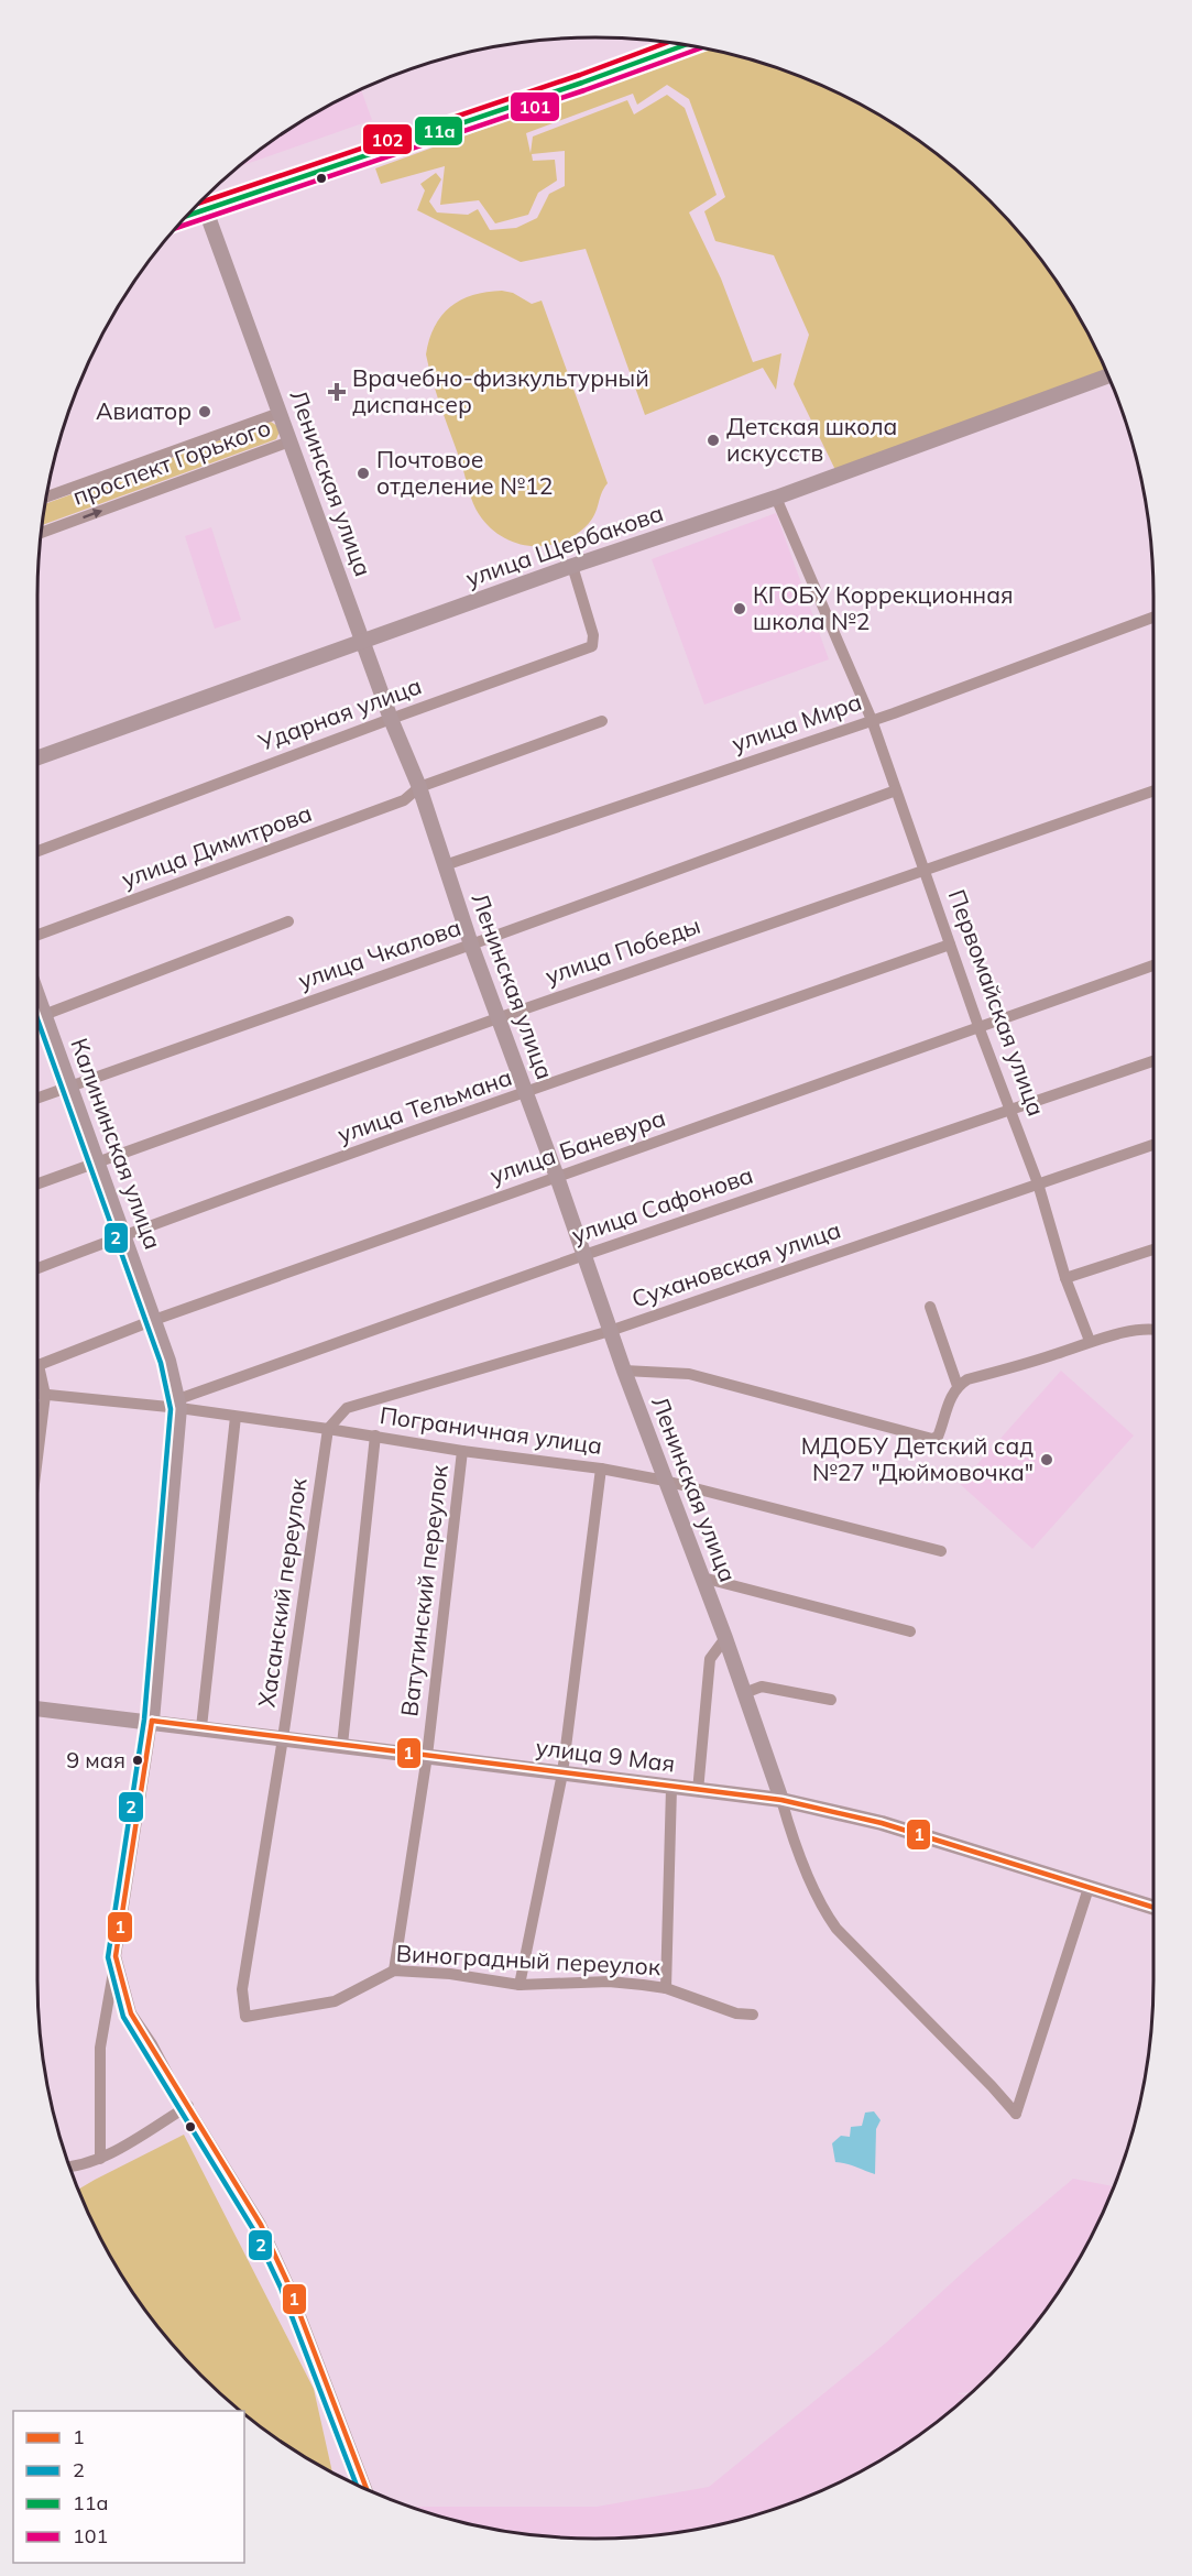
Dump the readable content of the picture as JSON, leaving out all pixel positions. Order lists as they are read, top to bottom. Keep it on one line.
{"streets":{"main road":["Ленинская улица","улица Щербакова","Калининская улица","улица 9 Мая"],"street":["проспект Горького","Ударная улица","улица Мира","улица Димитрова","улица Победы","улица Чкалова","Первомайская улица","улица Тельмана","улица Баневура","улица Сафонова","Сухановская улица","Пограничная улица","Ватутинский переулок","Хасанский переулок","Виноградный переулок"]},"crossings":[["проспект Горького","Ленинская улица"],["Ленинская улица","улица Щербакова"],["Ленинская улица","Ударная улица"],["Ленинская улица","улица Мира"],["Ленинская улица","улица Димитрова"],["Ленинская улица","улица Победы"],["Ленинская улица","улица Чкалова"],["Ленинская улица","улица Тельмана"],["Ленинская улица","улица Баневура"],["Ленинская улица","улица Сафонова"],["Ленинская улица","Сухановская улица"],["Ленинская улица","Пограничная улица"],["Ленинская улица","улица 9 Мая"],["улица Щербакова","Ударная улица"],["улица Щербакова","Первомайская улица"],["улица Мира","Первомайская улица"],["улица Победы","Первомайская улица"],["улица Победы","Калининская улица"],["улица Чкалова","Первомайская улица"],["улица Чкалова","Калининская улица"],["Первомайская улица","улица Тельмана"],["Первомайская улица","улица Баневура"],["Первомайская улица","улица Сафонова"],["Первомайская улица","Сухановская улица"],["улица Тельмана","Калининская улица"],["Калининская улица","улица Баневура"],["Калининская улица","улица Сафонова"],["Калининская улица","Пограничная улица"],["Калининская улица","улица 9 Мая"],["улица Баневура","Пограничная улица"],["улица Сафонова","Пограничная улица"],["Сухановская улица","Пограничная улица"],["Сухановская улица","Хасанский переулок"],["Пограничная улица","Ватутинский переулок"],["Пограничная улица","Хасанский переулок"],["Ватутинский переулок","улица 9 Мая"],["Ватутинский переулок","Виноградный переулок"],["Хасанский переулок","улица 9 Мая"],["Хасанский переулок","Виноградный переулок"]],"places":{"health":["Врачебно-физкультурный диспансер"],"other":["Авиатор","Детская школа искусств","Почтовое отделение №12","КГОБУ Коррекционная школа №2","МДОБУ Детский сад №27 \"Дюймовочка\"","9 мая"]},"lines":["transit line 102","transit line 11а","transit line 101","transit line 2","transit line 1"],"legend":["1","2","11а","101"]}
